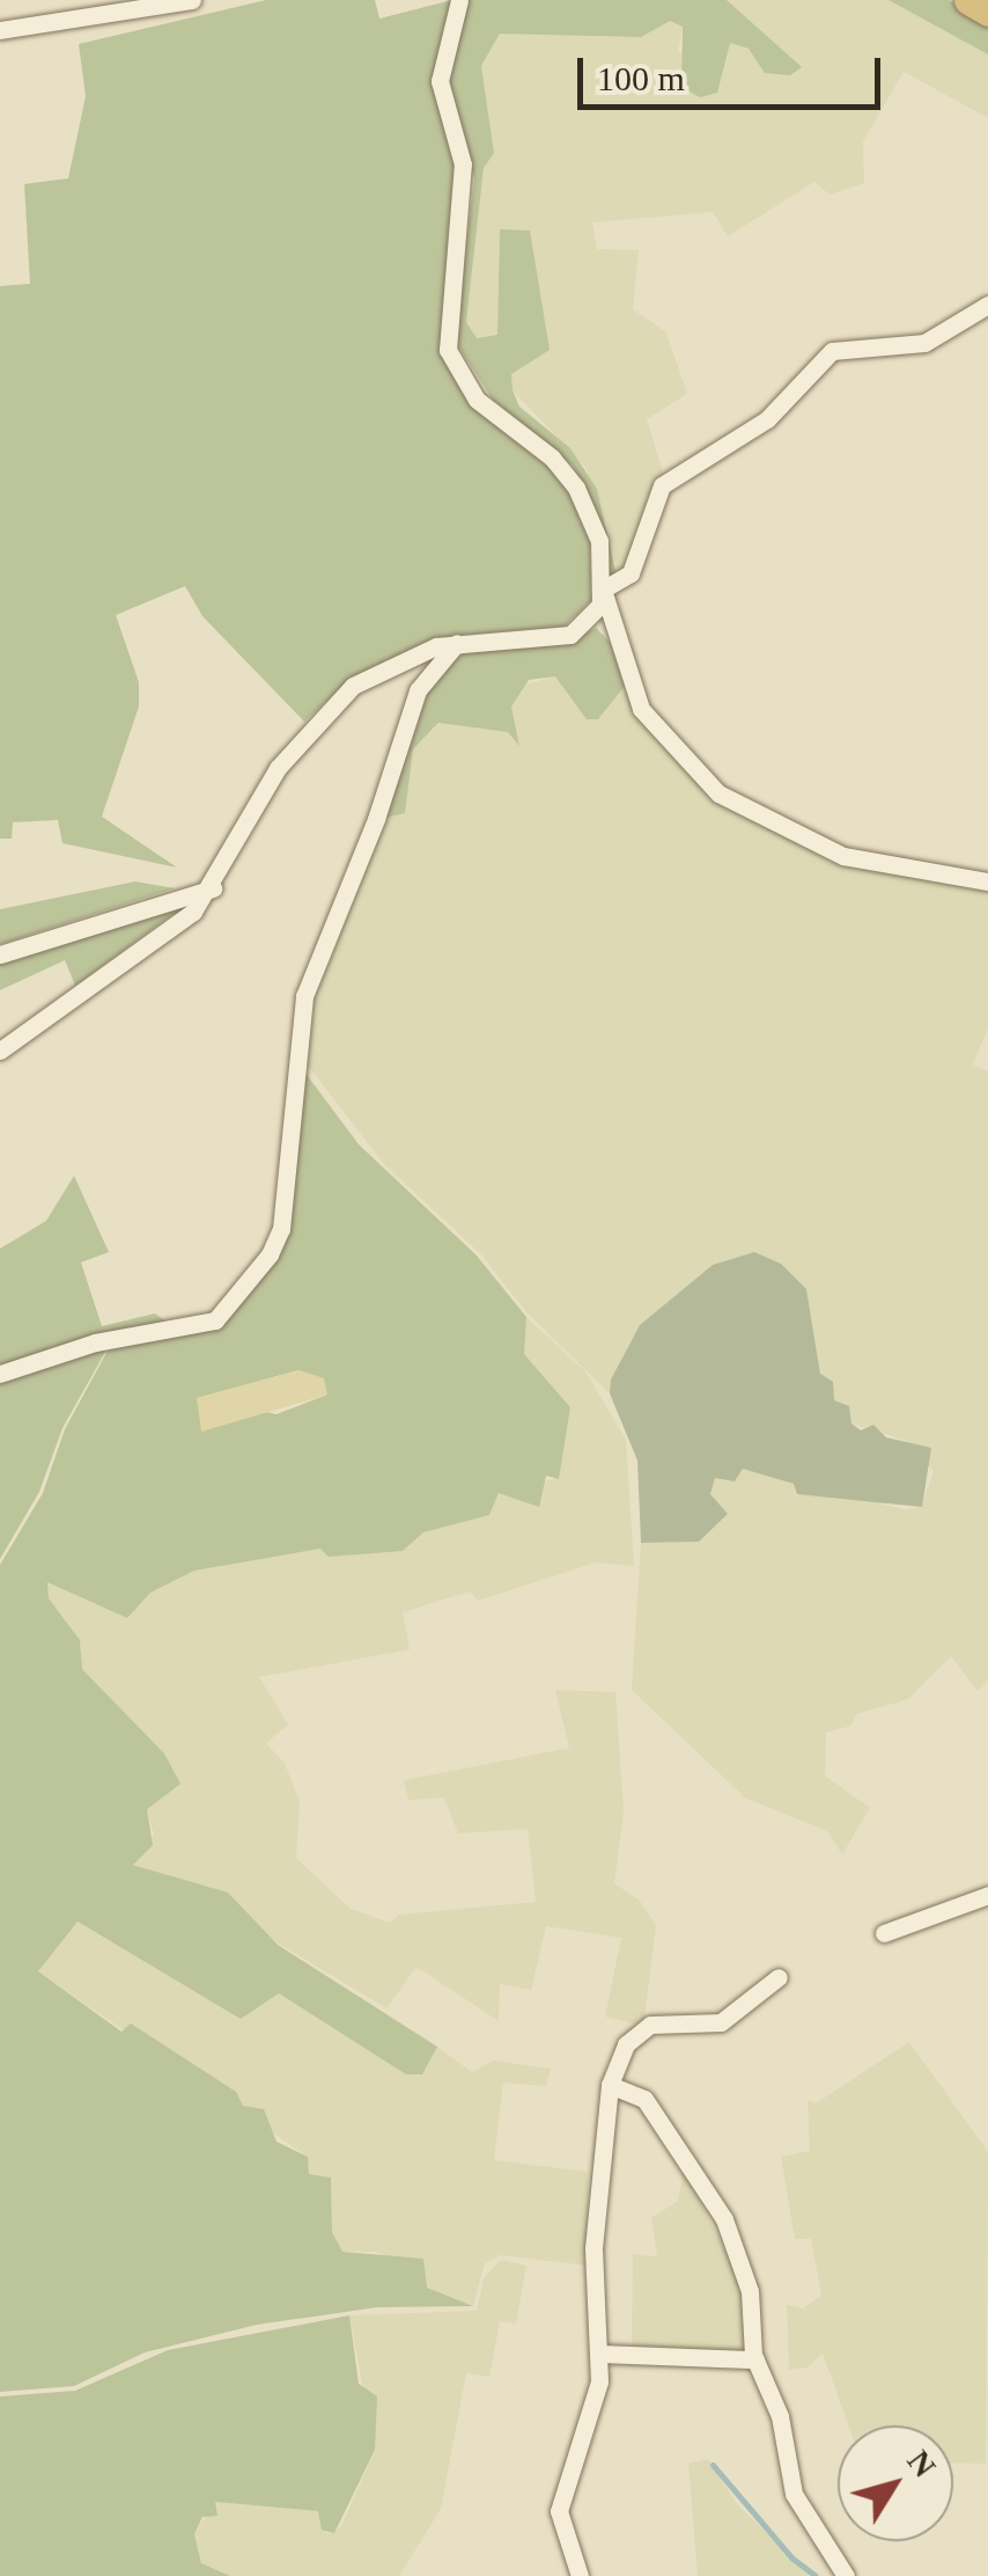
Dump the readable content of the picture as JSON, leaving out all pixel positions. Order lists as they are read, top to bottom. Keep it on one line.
{"scale_bar":"100 m","north":"top right"}
